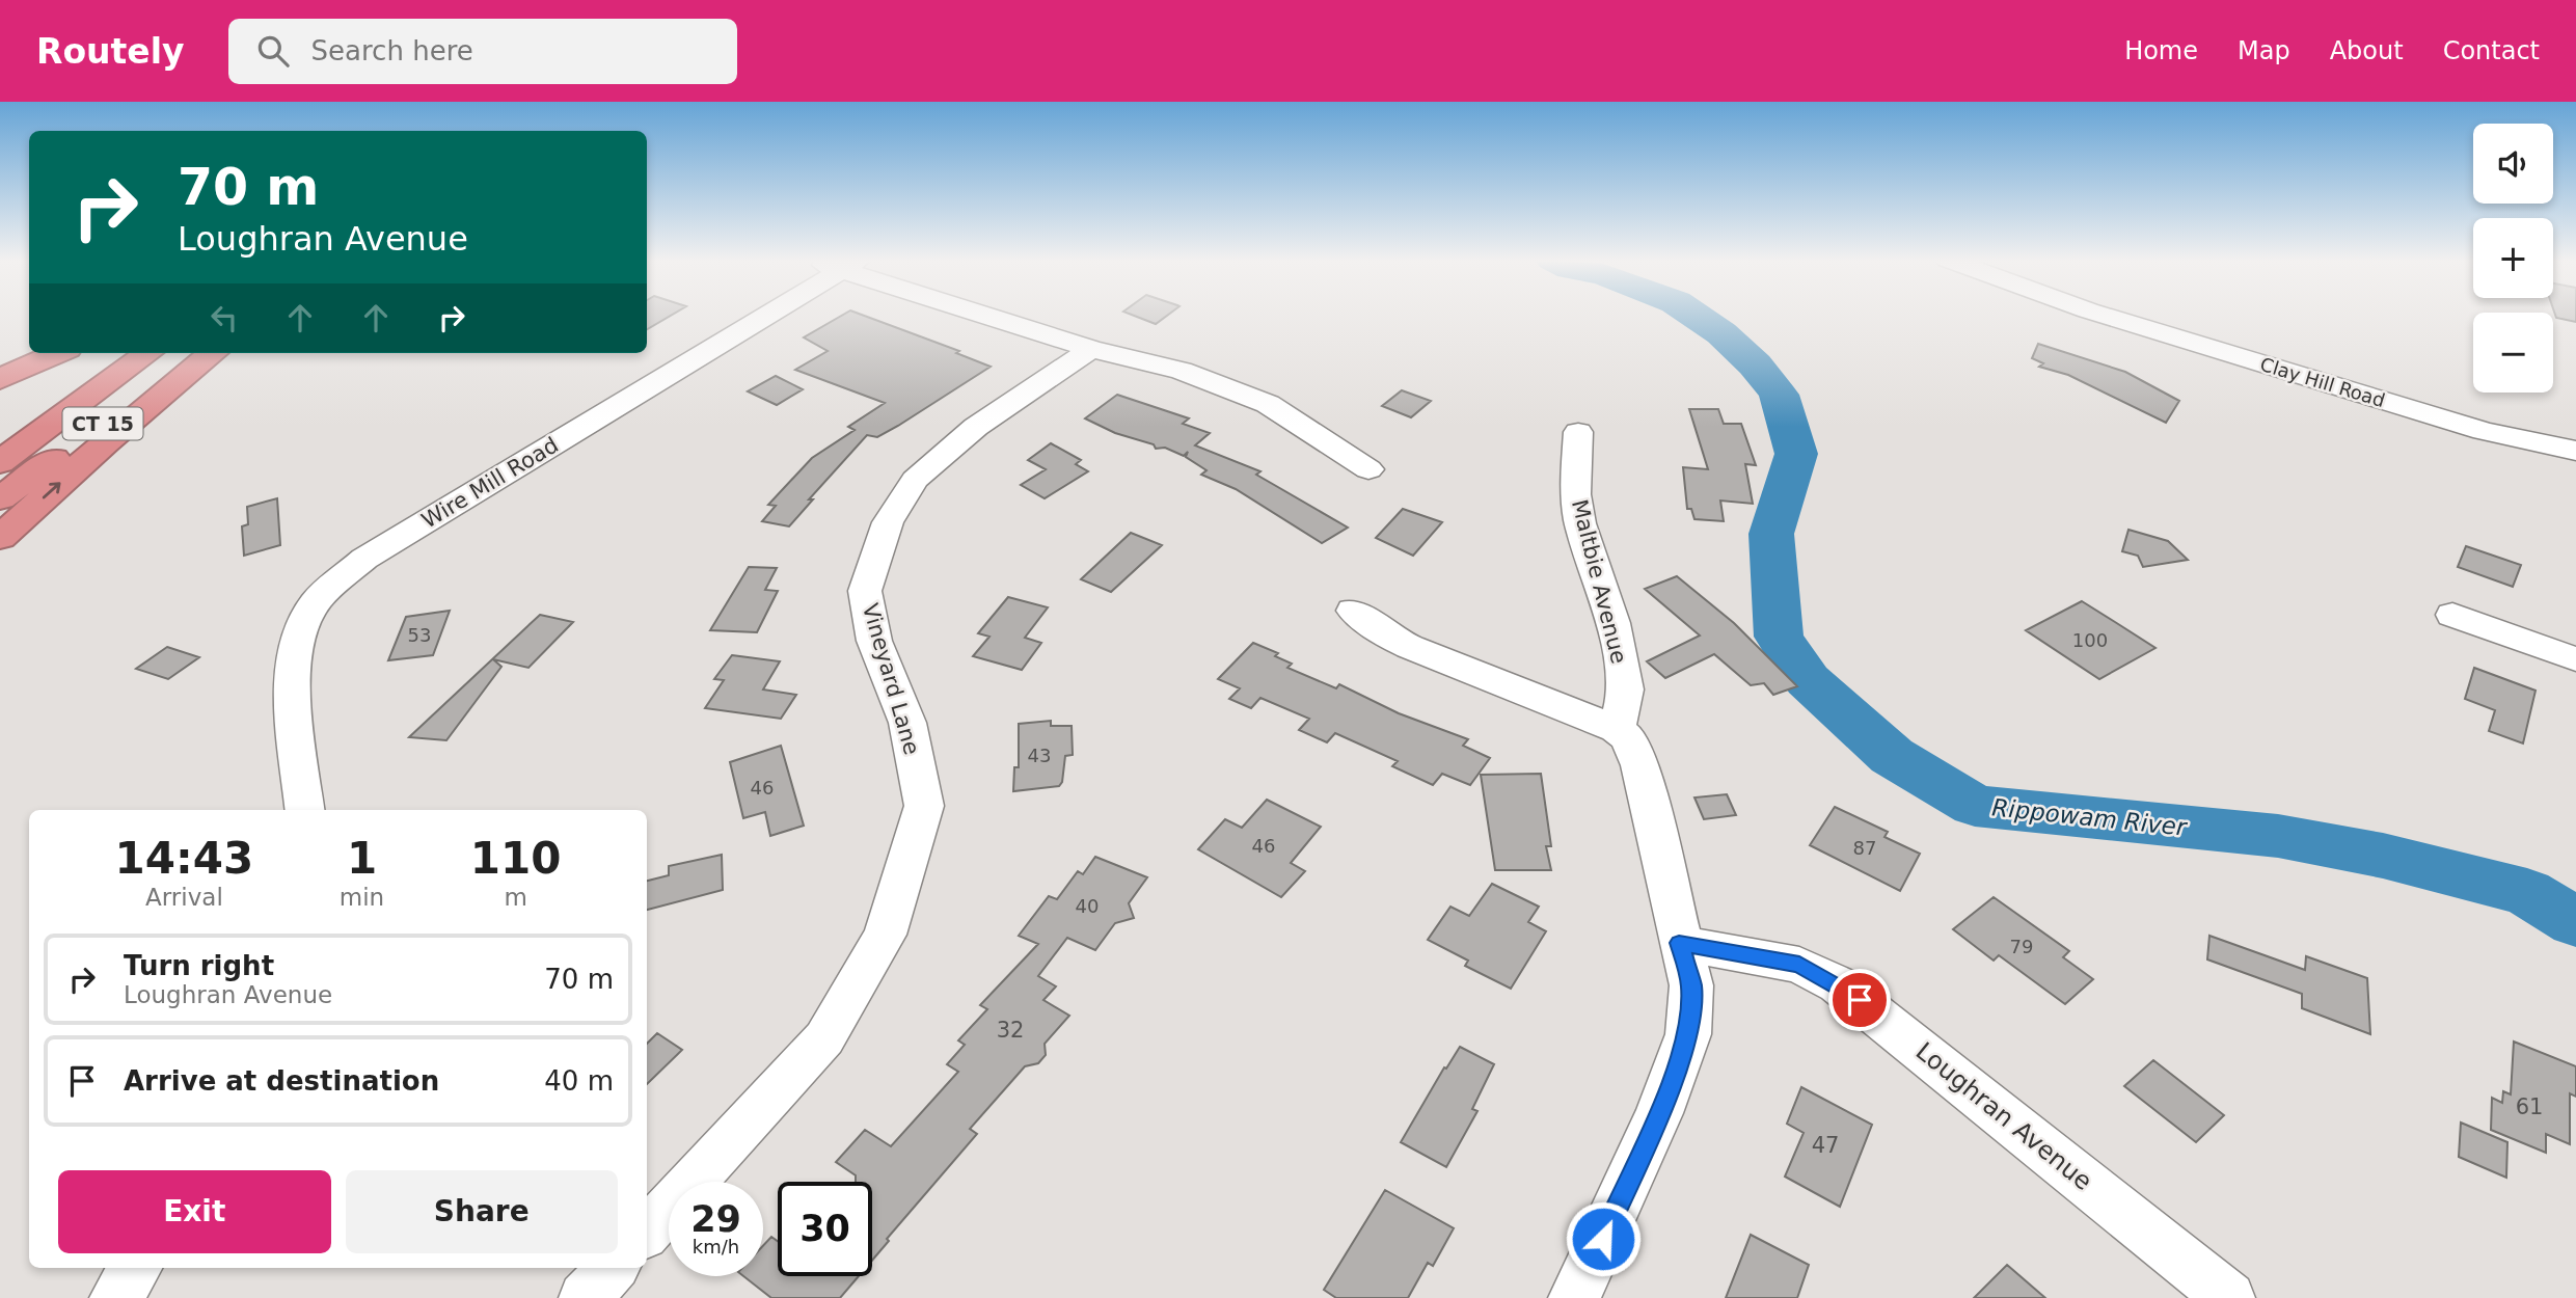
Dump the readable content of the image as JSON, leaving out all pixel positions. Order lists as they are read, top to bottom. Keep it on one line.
{"streets":{"highway":["CT 15"],"street":["Clay Hill Road","Wire Mill Road","Maltbie Avenue","Vineyard Lane","Loughran Avenue"]},"water":["Rippowam River"],"house_numbers":["53","100","43","46","46","87","40","79","32","61","47"],"page":{"header":"Routely","search":"Search here","nav":["Home","Map","About","Contact"],"map_buttons":["+","−"],"turn":["70 m","Loughran Avenue"],"eta":["14:43","Arrival","1","min","110","m"],"list":[{"name":"Turn right","note":"Loughran Avenue","value":"70 m"},{"name":"Arrive at destination","value":"40 m"}],"buttons":["Exit","Share"],"speed":"29 km/h","limit":"30"}}
